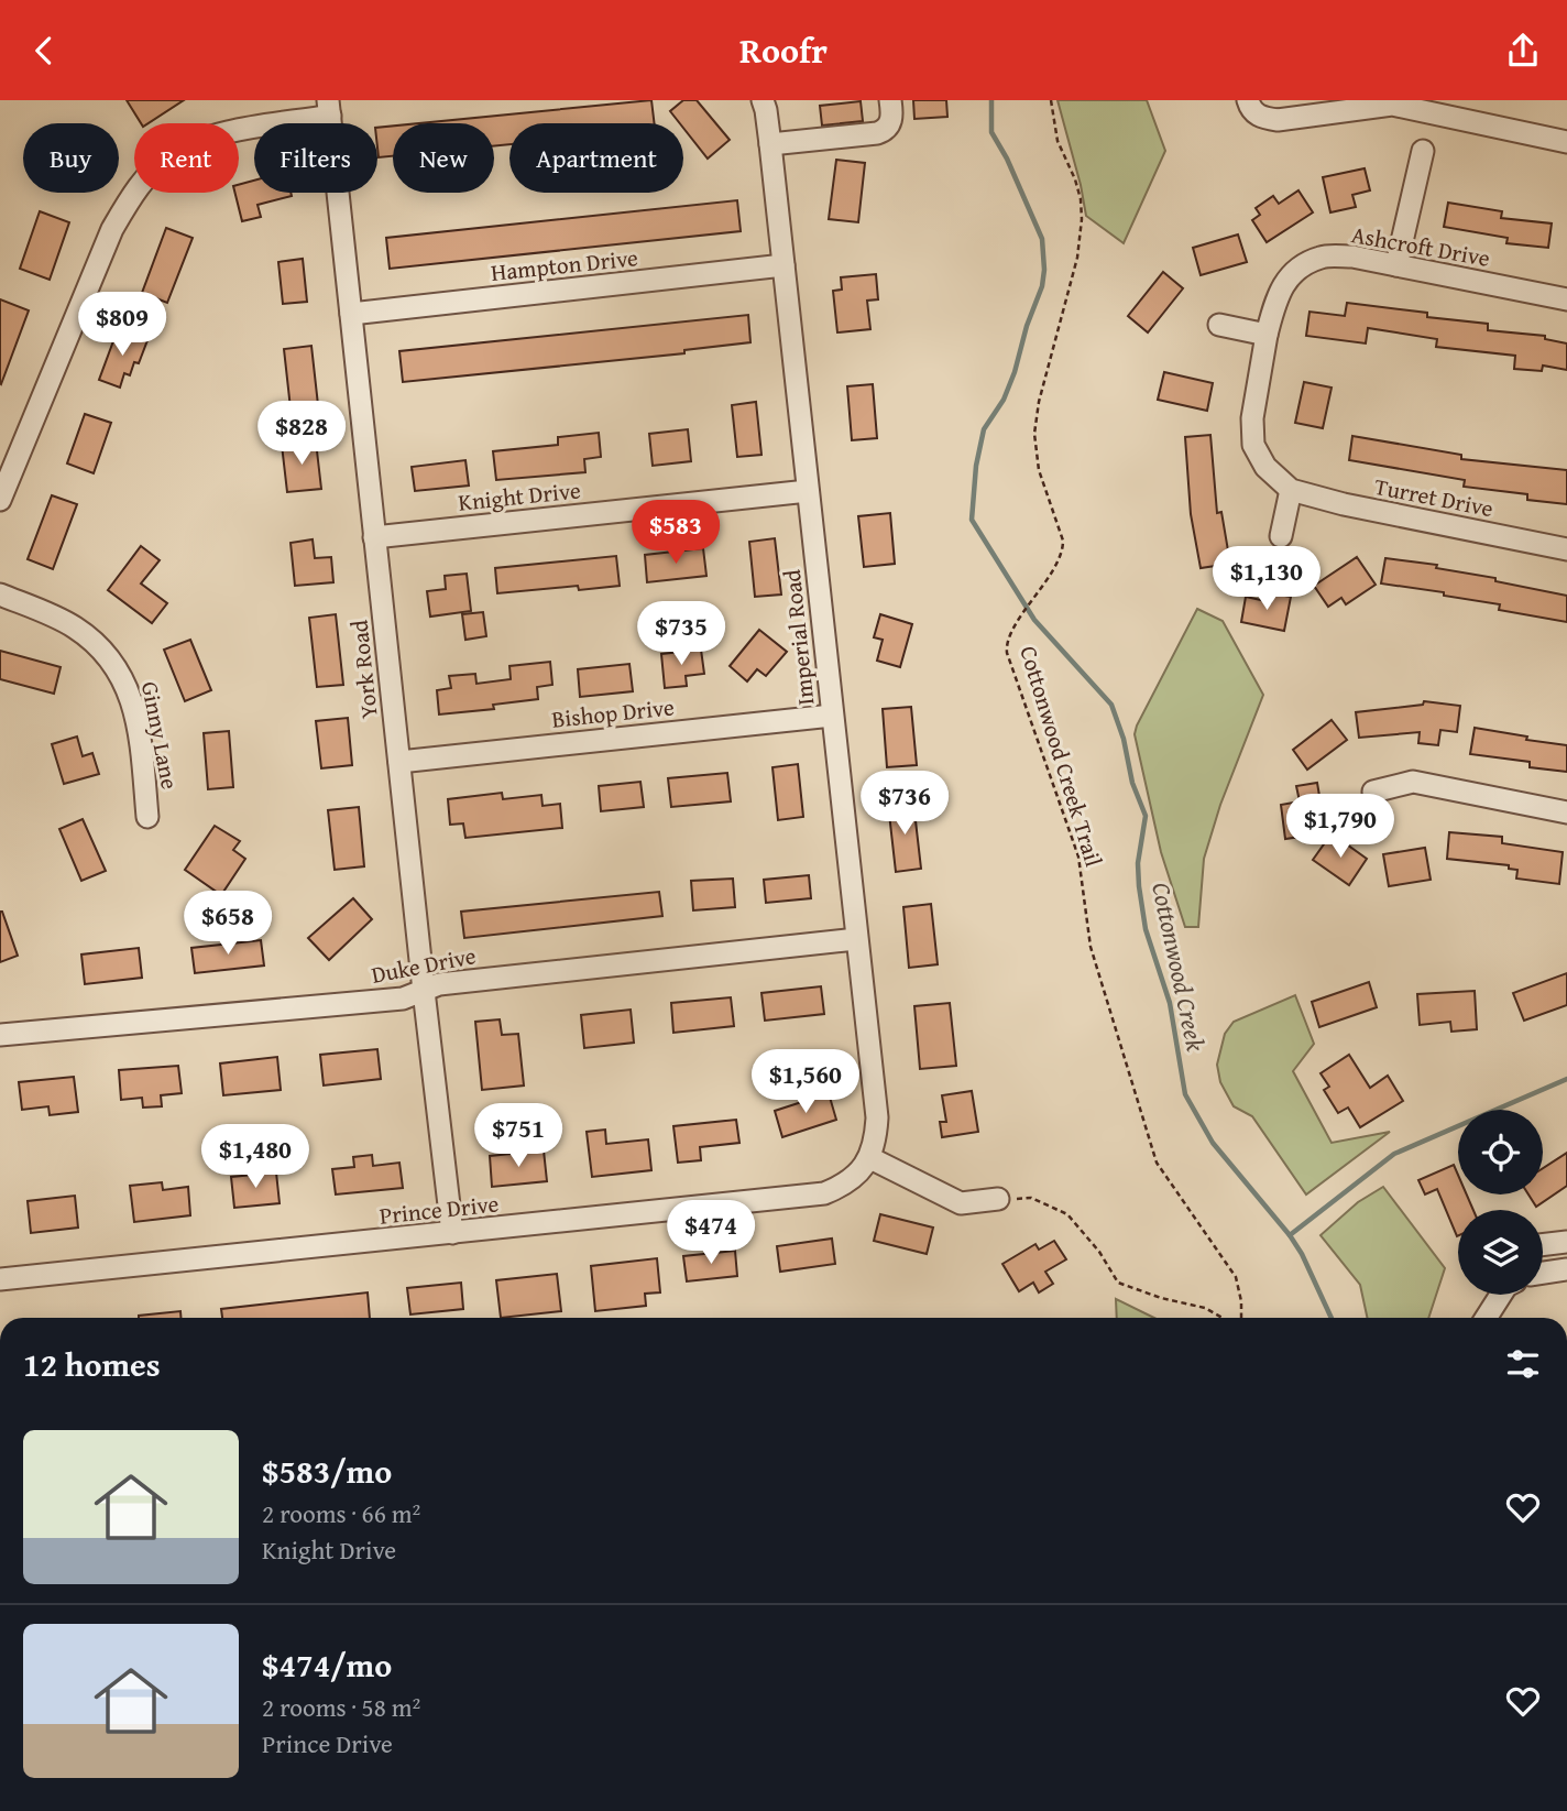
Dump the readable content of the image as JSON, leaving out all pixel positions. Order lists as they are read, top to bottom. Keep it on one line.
{"streets":{"street":["Ashcroft Drive","Hampton Drive","Knight Drive","Turret Drive","Imperial Road","York Road","Bishop Drive","Ginny Lane","Duke Drive","Prince Drive"],"path":["Cottonwood Creek Trail"]},"crossings":[["Ashcroft Drive","Turret Drive"],["Hampton Drive","Imperial Road"],["Hampton Drive","York Road"],["Knight Drive","Imperial Road"],["Knight Drive","York Road"],["Imperial Road","Bishop Drive"],["Imperial Road","Duke Drive"],["Imperial Road","Prince Drive"],["York Road","Bishop Drive"],["York Road","Duke Drive"],["York Road","Prince Drive"]],"water":["Cottonwood Creek"],"page":{"header":"Roofr","chip":["Buy","Rent","Filters","New","Apartment"],"price":["$809","$828","$583","$1,130","$735","$736","$1,790","$658","$1,560","$751","$1,480","$474"],"heading":"12 homes","list":[{"name":"$583/mo","note":"2 rooms · 66 m² · Knight Drive"},{"name":"$474/mo","note":"2 rooms · 58 m² · Prince Drive"}]}}
